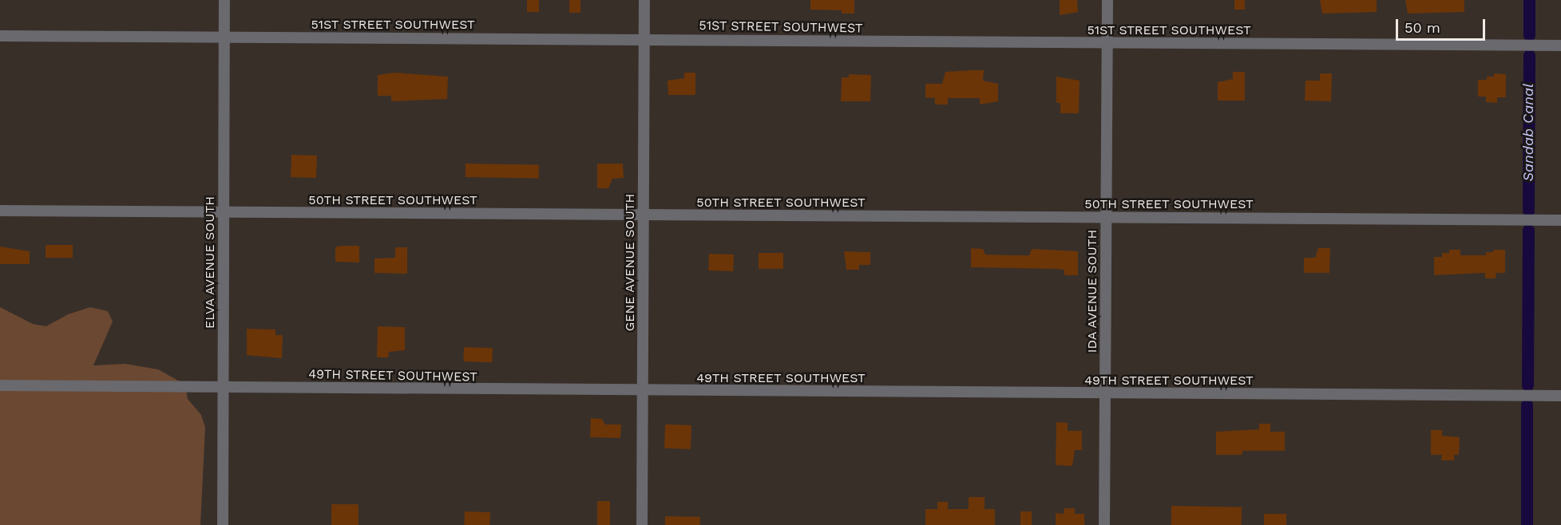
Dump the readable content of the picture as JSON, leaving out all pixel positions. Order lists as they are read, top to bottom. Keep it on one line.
{"streets":{"street":["51ST STREET SOUTHWEST","50TH STREET SOUTHWEST","ELVA AVENUE SOUTH","GENE AVENUE SOUTH","IDA AVENUE SOUTH","49TH STREET SOUTHWEST"]},"crossings":[["51ST STREET SOUTHWEST","ELVA AVENUE SOUTH"],["51ST STREET SOUTHWEST","GENE AVENUE SOUTH"],["51ST STREET SOUTHWEST","IDA AVENUE SOUTH"],["50TH STREET SOUTHWEST","ELVA AVENUE SOUTH"],["50TH STREET SOUTHWEST","GENE AVENUE SOUTH"],["50TH STREET SOUTHWEST","IDA AVENUE SOUTH"],["ELVA AVENUE SOUTH","49TH STREET SOUTHWEST"],["GENE AVENUE SOUTH","49TH STREET SOUTHWEST"],["IDA AVENUE SOUTH","49TH STREET SOUTHWEST"]],"water":["Sandab Canal"],"scale_bar":"50 m"}
